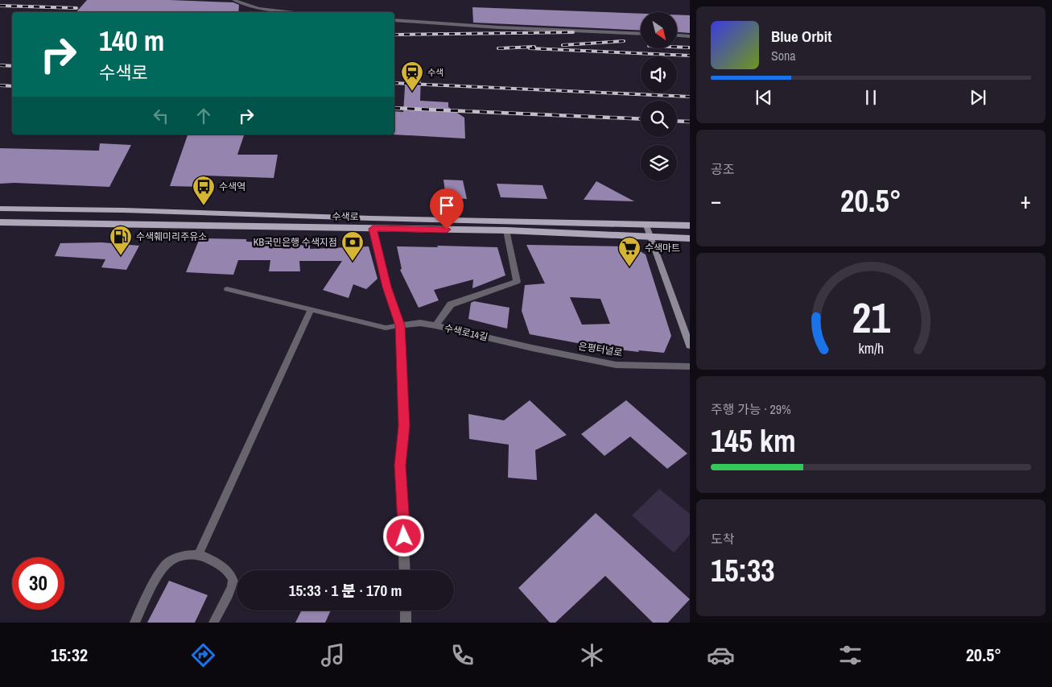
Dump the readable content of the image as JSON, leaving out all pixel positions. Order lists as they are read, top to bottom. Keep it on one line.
{"streets":{"main road":["수색로"],"street":["수색로14길","은평터널로"]},"crossings":[["수색로14길","은평터널로"]],"places":{"station":["수색"],"bus stop":["수색역"],"fuel station":["수색훼미리주유소"],"bank":["KB국민은행 수색지점"],"supermarket":["수색마트"]},"north":"bottom right","page":{"turn":["140 m","수색로"],"song":["Blue Orbit","Sona"],"tile":["공조",["주행 가능 · 29%","145 km"],["도착","15:33"]],"heat":["−","20.5°","+"],"limit":"30","trip":"15:33 · 1 분 · 170 m","tabs":["15:32","20.5°"],"gauge":["21","km/h"]}}
